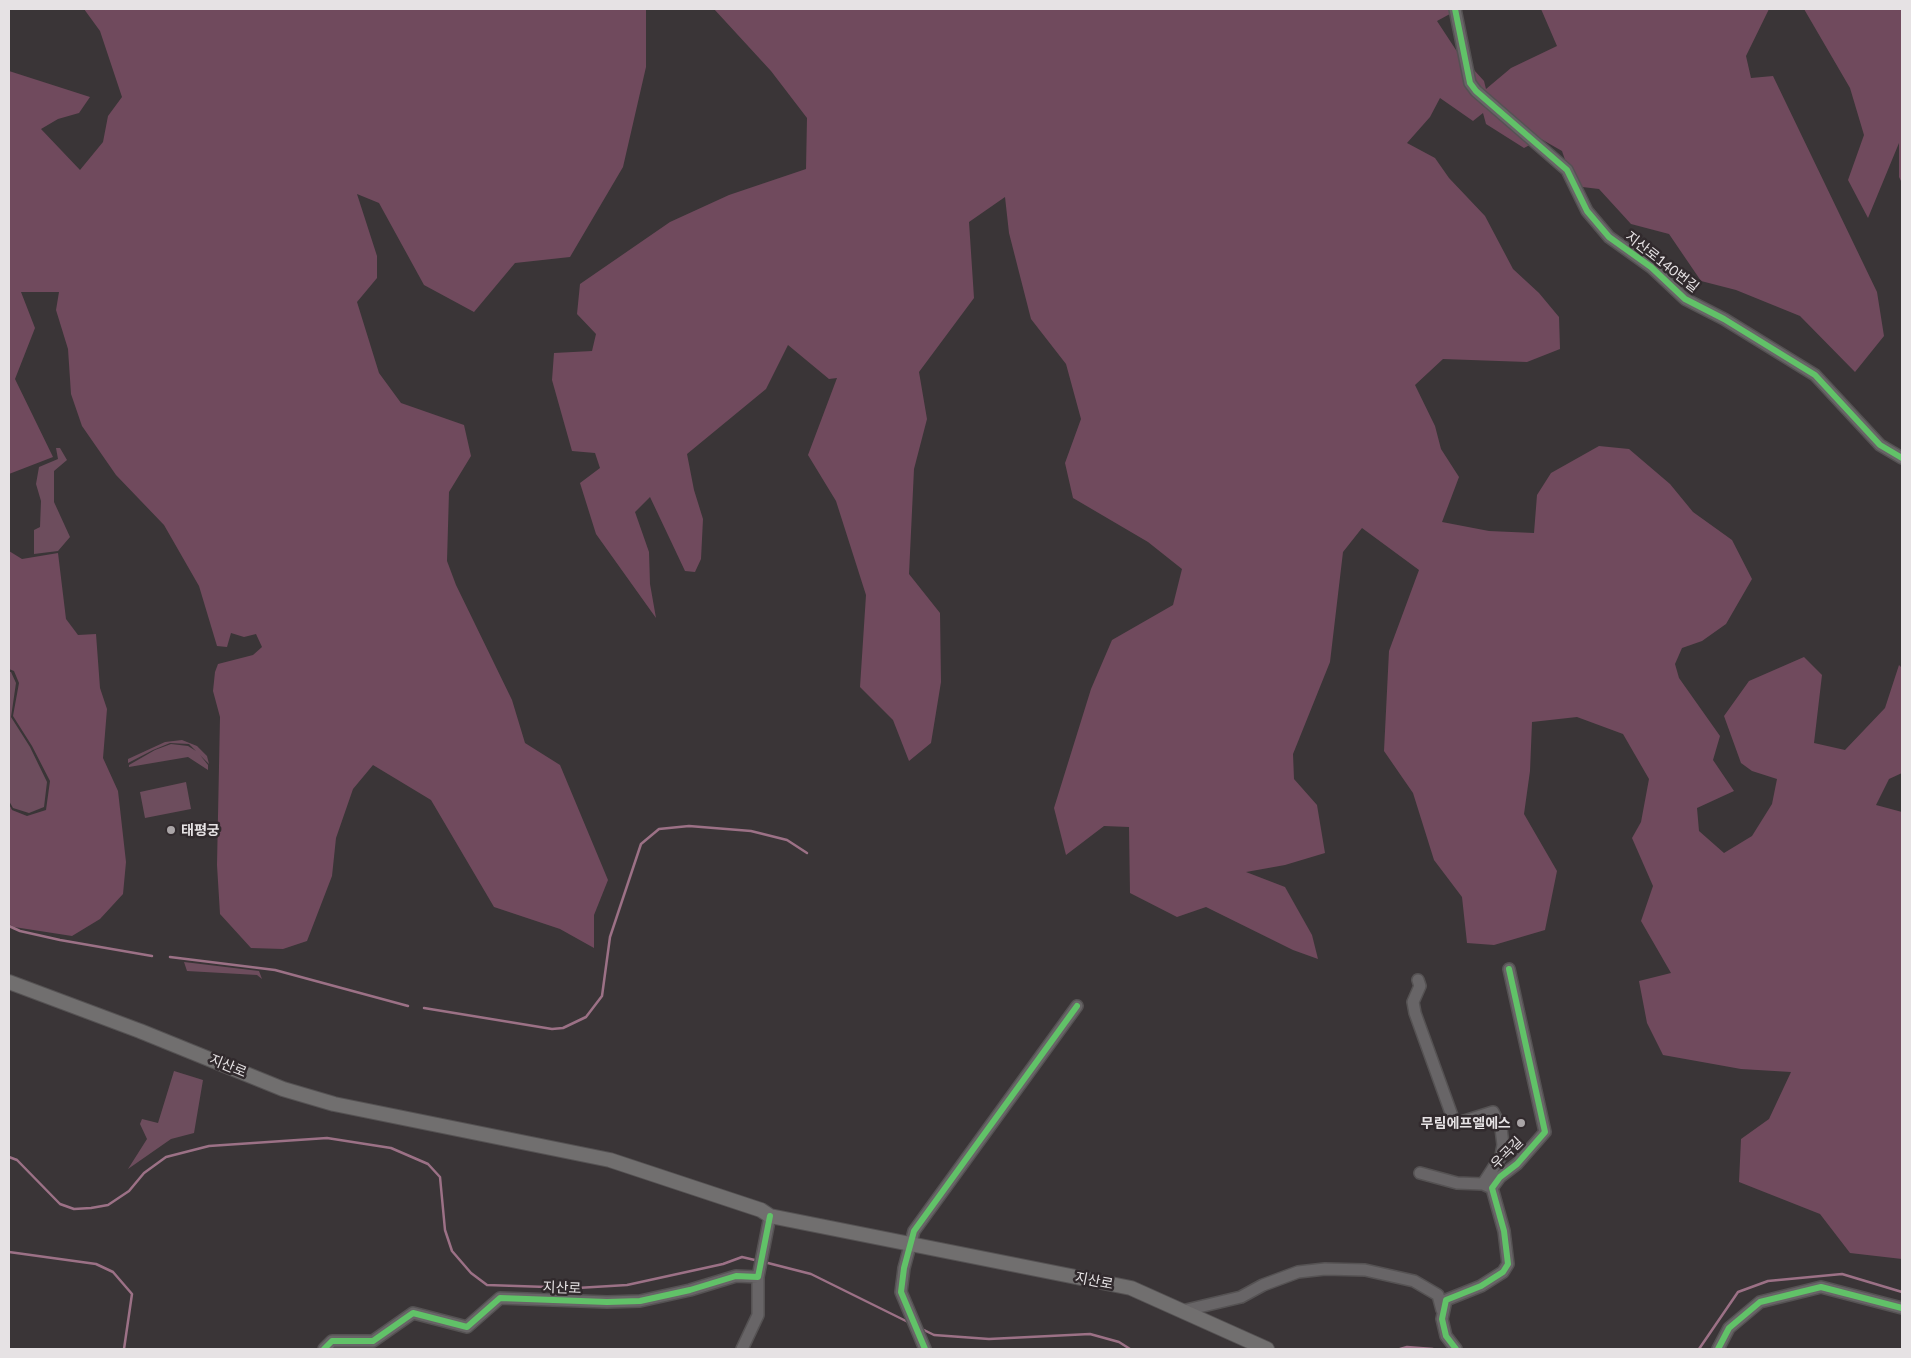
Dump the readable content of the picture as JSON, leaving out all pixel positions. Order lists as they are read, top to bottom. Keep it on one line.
{"streets":{"main road":["지산로"],"street":["지산로140번길","우곡길"]},"places":["태평궁","무림에프엘에스"]}
